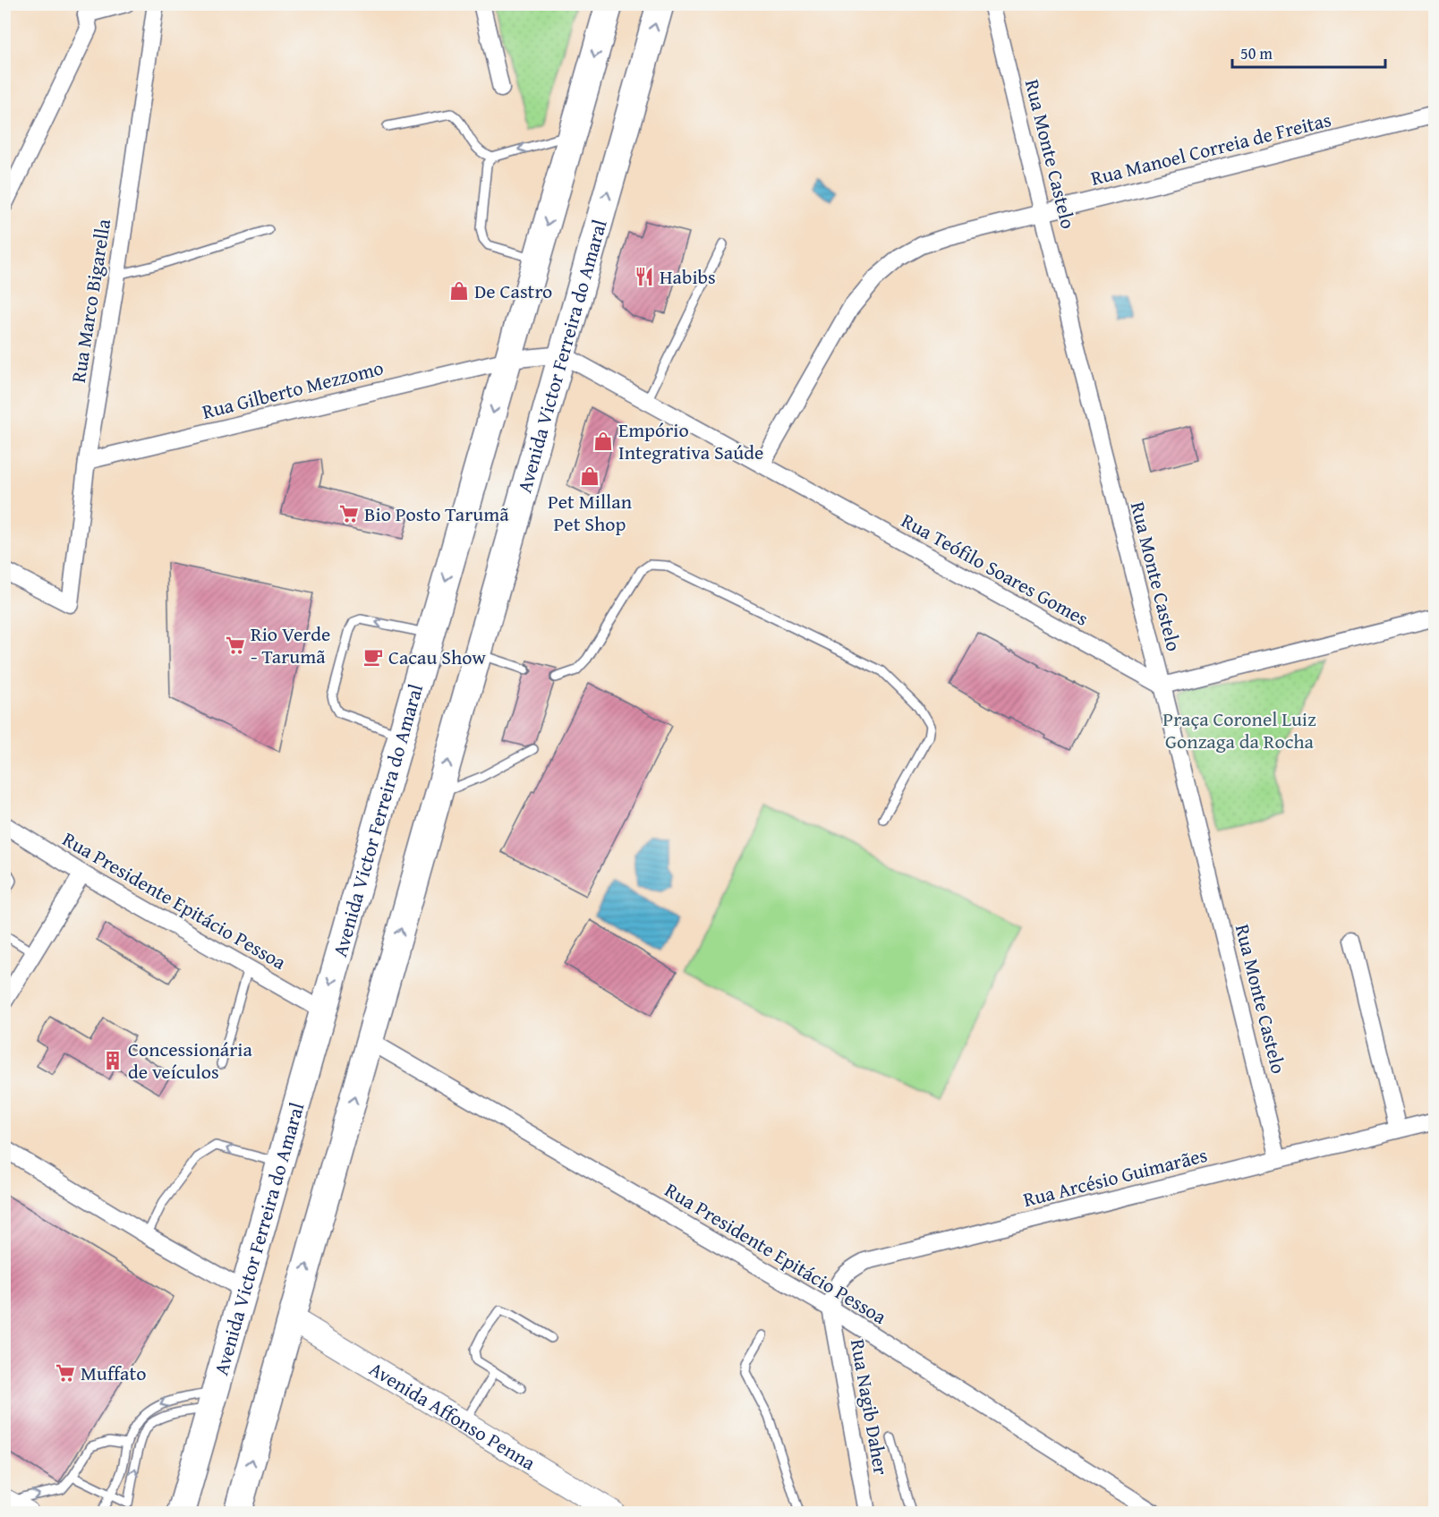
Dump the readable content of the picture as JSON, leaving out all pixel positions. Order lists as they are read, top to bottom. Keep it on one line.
{"streets":{"highway":["Avenida Victor Ferreira do Amaral"],"main road":["Avenida Affonso Penna"],"street":["Rua Manoel Correia de Freitas","Rua Monte Castelo","Rua Marco Bigarella","Rua Gilberto Mezzomo","Rua Teófilo Soares Gomes","Rua Presidente Epitácio Pessoa","Rua Arcésio Guimarães","Rua Nagib Daher"]},"crossings":[["Rua Manoel Correia de Freitas","Rua Monte Castelo"],["Rua Manoel Correia de Freitas","Rua Teófilo Soares Gomes"],["Rua Monte Castelo","Rua Teófilo Soares Gomes"],["Rua Monte Castelo","Rua Arcésio Guimarães"],["Rua Marco Bigarella","Rua Gilberto Mezzomo"],["Avenida Victor Ferreira do Amaral","Rua Gilberto Mezzomo"],["Avenida Victor Ferreira do Amaral","Rua Teófilo Soares Gomes"],["Avenida Victor Ferreira do Amaral","Rua Presidente Epitácio Pessoa"],["Avenida Victor Ferreira do Amaral","Avenida Affonso Penna"],["Rua Gilberto Mezzomo","Rua Teófilo Soares Gomes"],["Rua Presidente Epitácio Pessoa","Rua Arcésio Guimarães"],["Rua Presidente Epitácio Pessoa","Rua Nagib Daher"],["Rua Arcésio Guimarães","Rua Nagib Daher"]],"parks":["Praça Coronel Luiz Gonzaga da Rocha"],"places":{"restaurant":["Habibs"],"shop":["De Castro","Empório Integrativa Saúde","Pet Millan Pet Shop"],"supermarket":["Bio Posto Tarumã","Rio Verde - Tarumã","Muffato"],"cafe":["Cacau Show"],"building":["Concessionária de veículos"]},"scale_bar":"50 m"}
